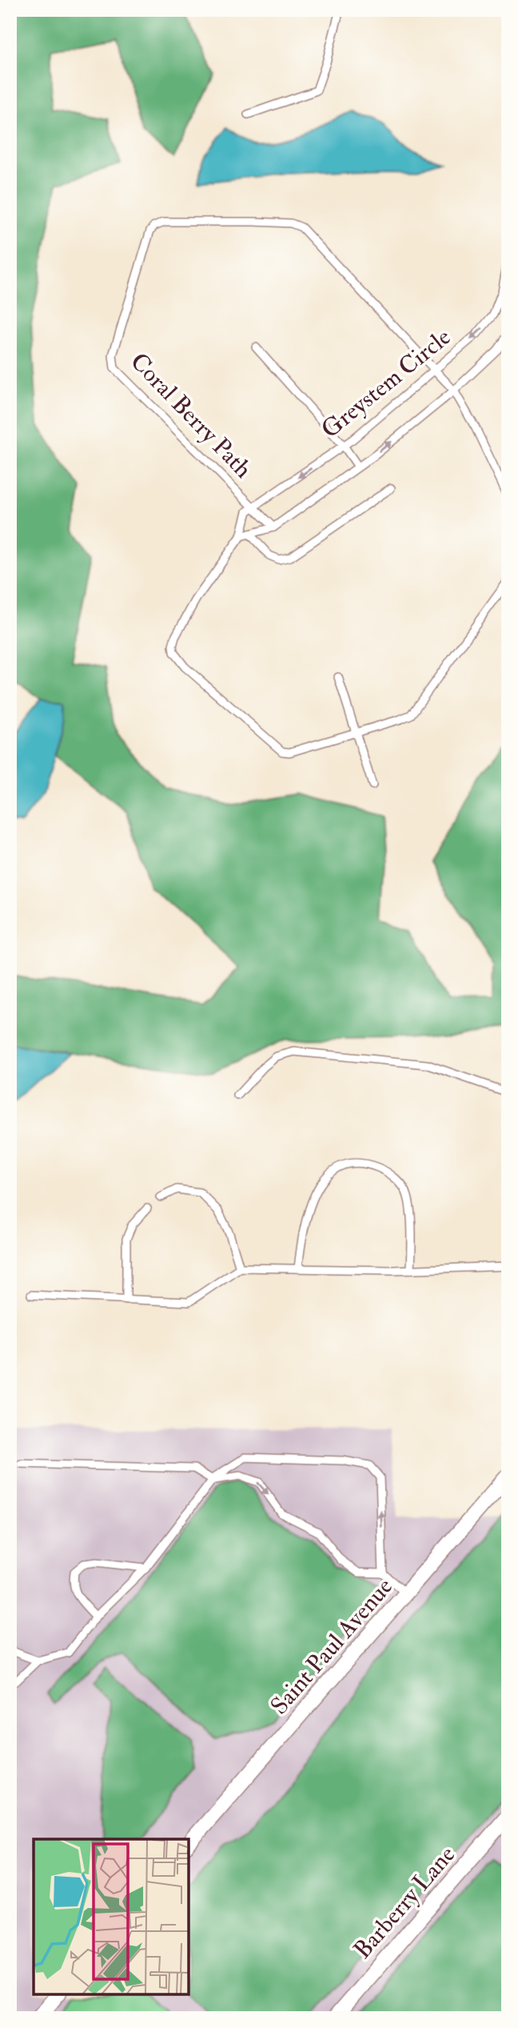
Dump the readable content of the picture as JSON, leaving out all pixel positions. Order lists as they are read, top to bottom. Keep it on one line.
{"streets":{"street":["Saint Paul Avenue","Barberry Lane"],"lane":["Greystem Circle","Coral Berry Path"]},"crossings":[["Greystem Circle","Coral Berry Path"]]}
